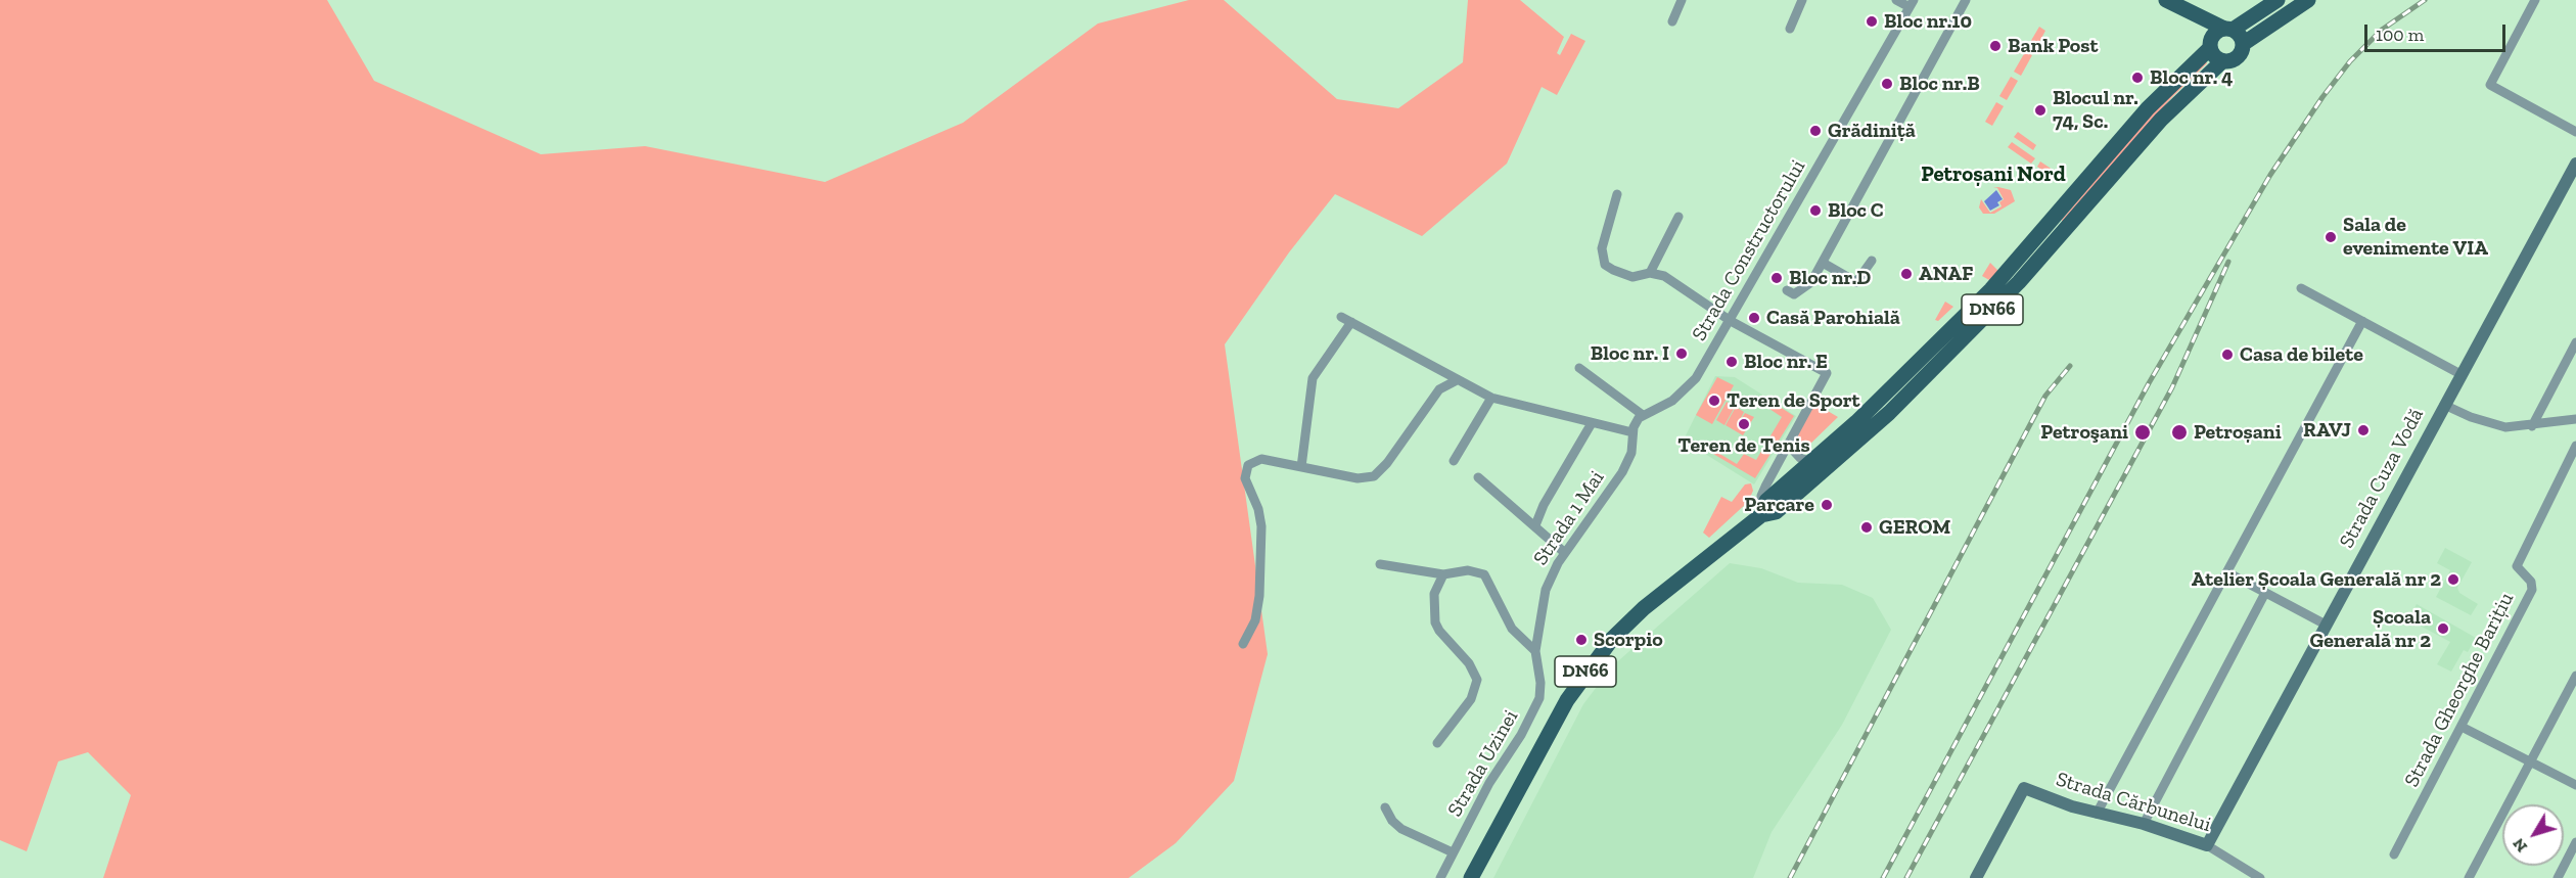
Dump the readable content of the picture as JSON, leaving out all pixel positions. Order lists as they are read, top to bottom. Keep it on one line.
{"streets":{"main road":["DN66","Strada Cuza Vodă","Strada Cărbunelui"],"street":["Strada Constructorului","Strada 1 Mai","Strada Gheorghe Barițiu","Strada Uzinei"]},"crossings":[["Strada Cuza Vodă","Strada Cărbunelui"],["Strada 1 Mai","Strada Uzinei"]],"districts":["Petroșani Nord"],"places":["Bloc nr.10","Bank Post","Bloc nr. 4","Bloc nr.B","Blocul nr. 74, Sc.","Grădiniță","Bloc C","Sala de evenimente VIA","ANAF","Bloc nr.D","Casă Parohială","Bloc nr. I","Casa de bilete","Bloc nr. E","Teren de Sport","Teren de Tenis","RAVJ","Petroşani","Petroșani","Parcare","GEROM","Atelier Școala Generală nr 2","Școala Generală nr 2","Scorpio"],"scale_bar":"100 m","north":"bottom left"}
